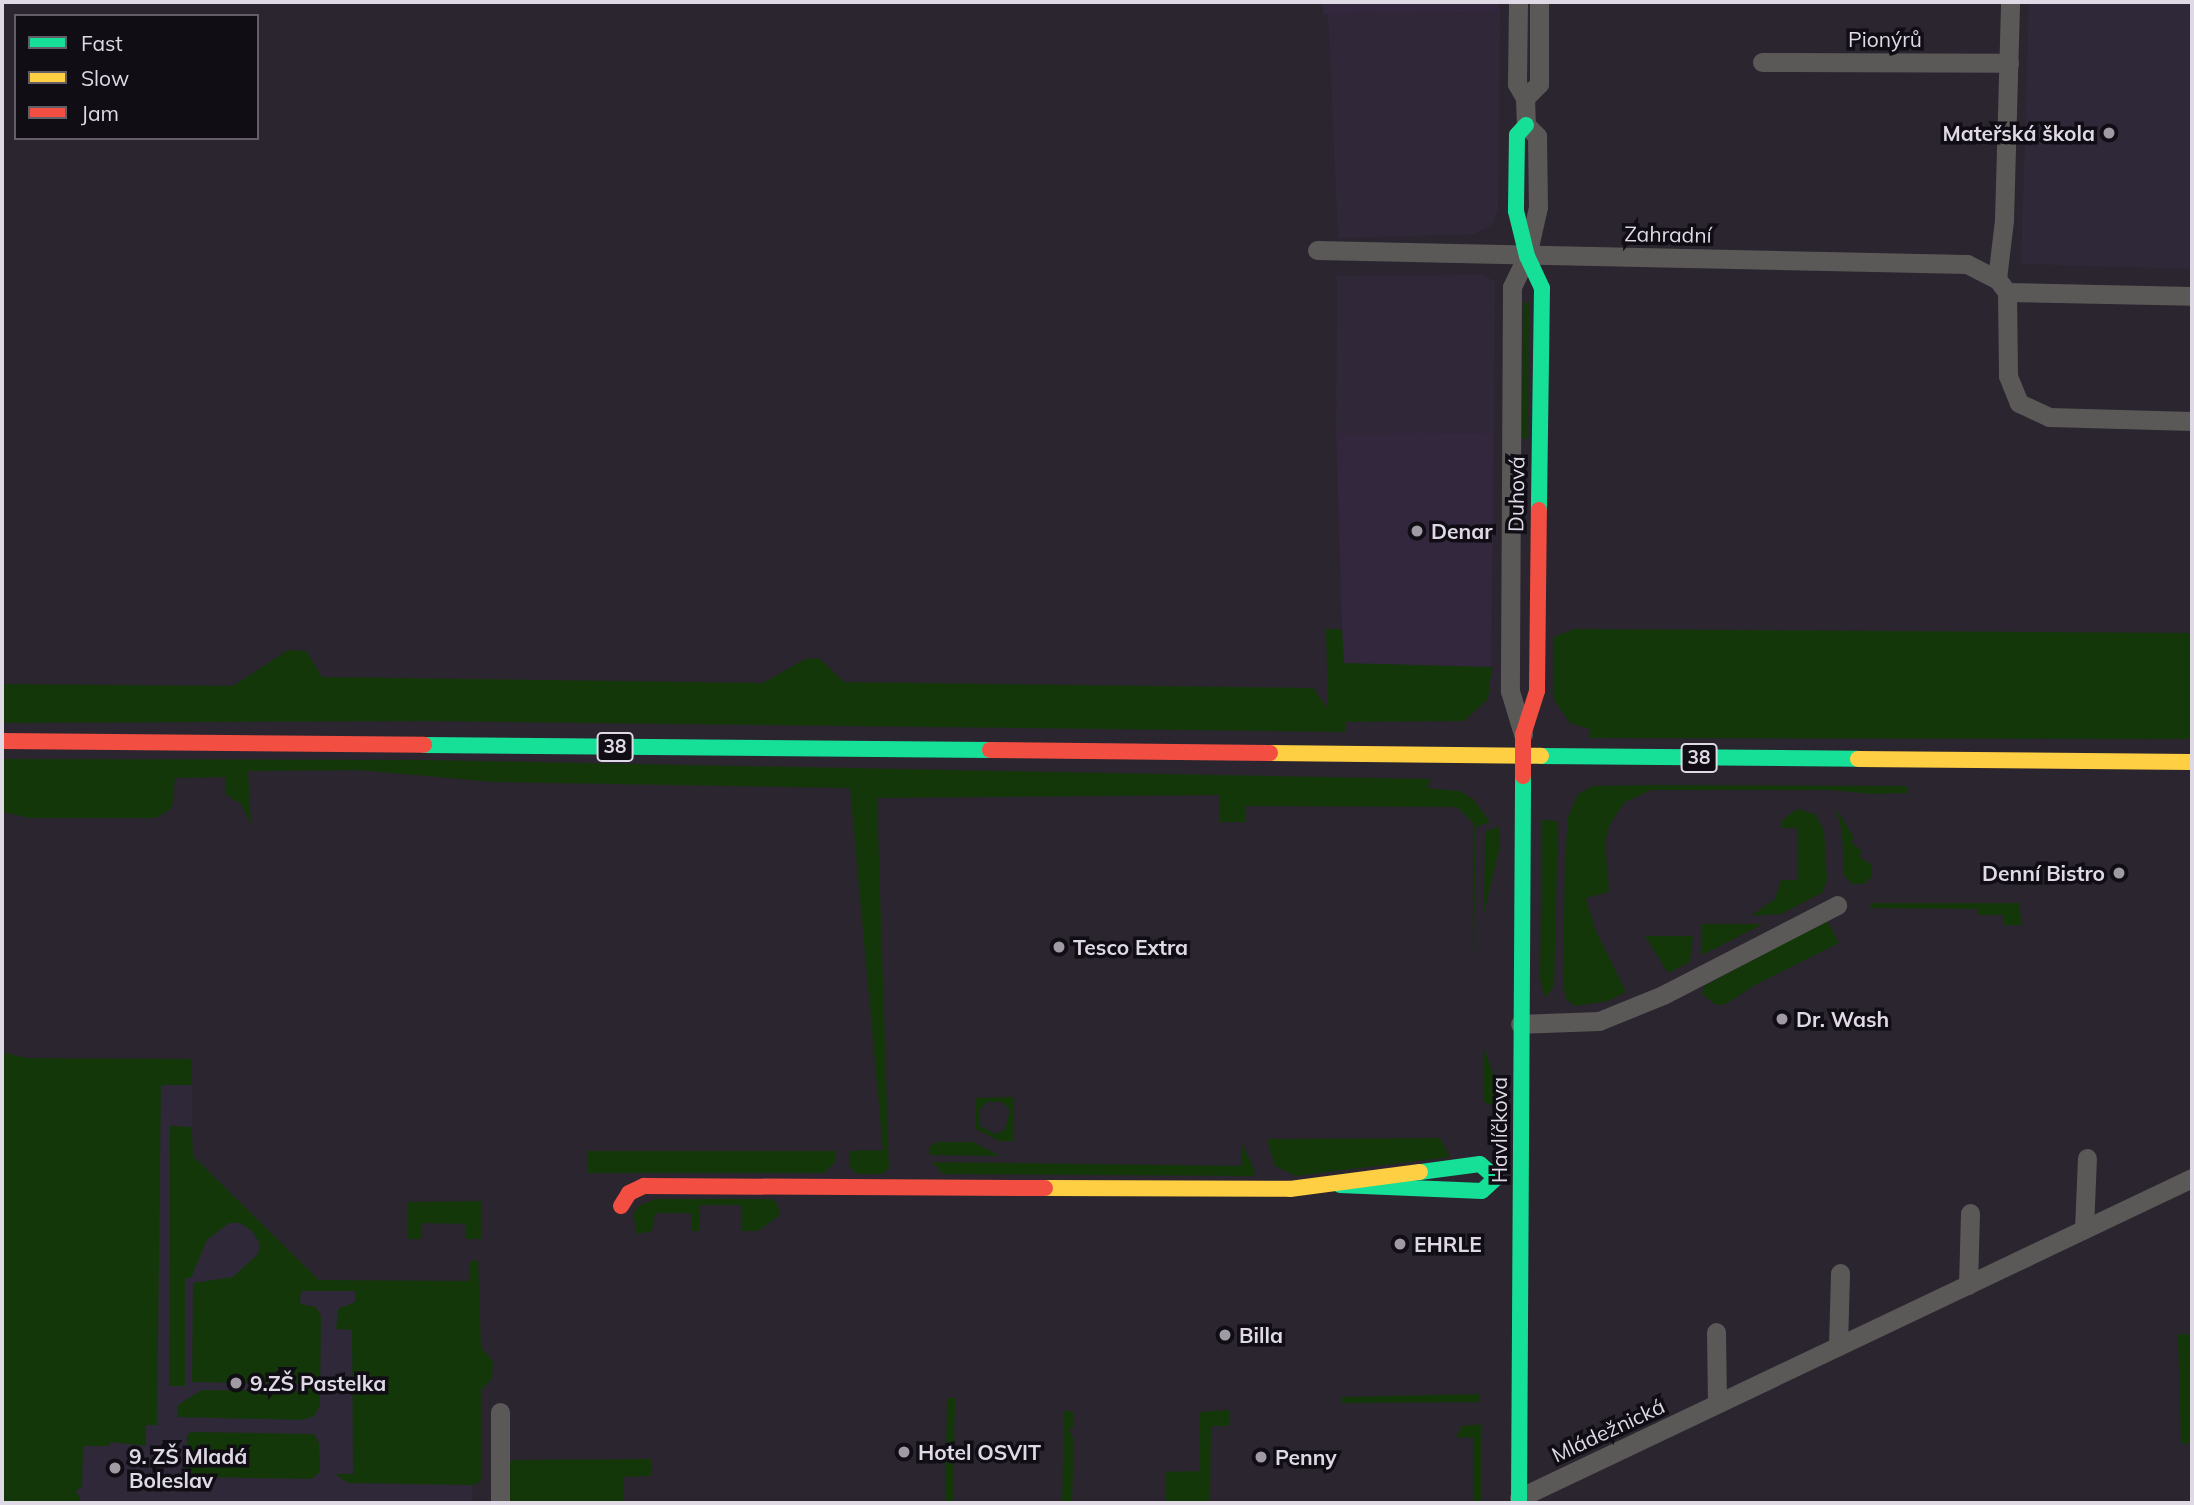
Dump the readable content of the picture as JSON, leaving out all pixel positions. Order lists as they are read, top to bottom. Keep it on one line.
{"streets":{"street":["Pionýrů","Zahradní","Duhová","38","Havlíčkova","Mládežnická"]},"crossings":[["Zahradní","Duhová"],["Duhová","38"],["Duhová","Havlíčkova"],["38","Havlíčkova"],["Havlíčkova","Mládežnická"]],"places":["Mateřská škola","Denar","Denní Bistro","Tesco Extra","Dr. Wash","EHRLE","Billa","9.ZŠ Pastelka","Hotel OSVIT","Penny","9. ZŠ Mladá Boleslav"],"legend":["Fast","Slow","Jam"]}
